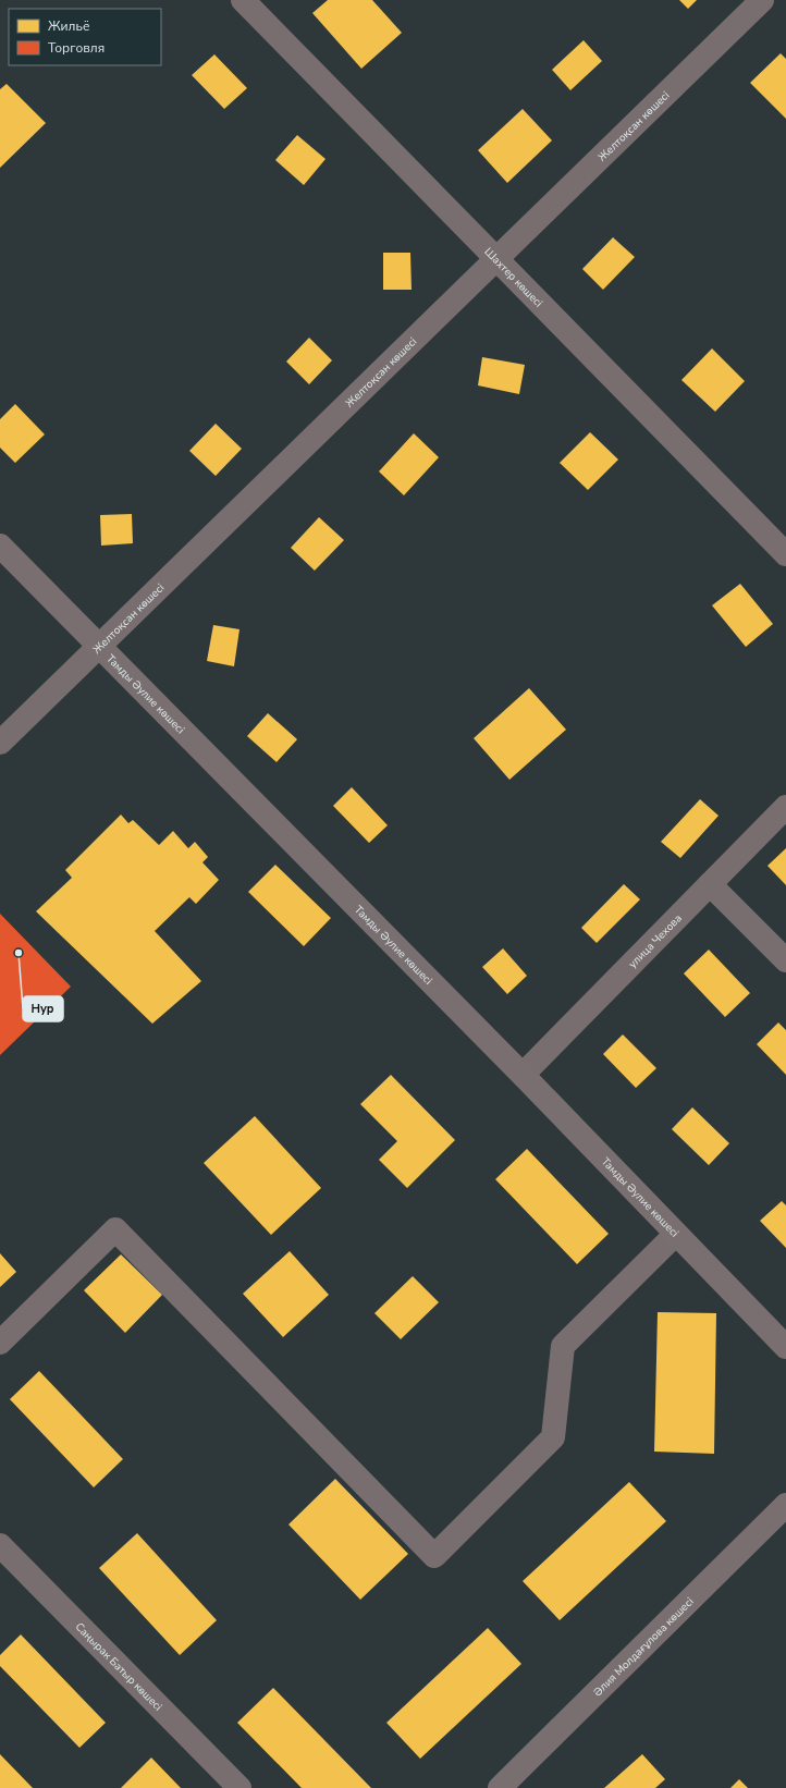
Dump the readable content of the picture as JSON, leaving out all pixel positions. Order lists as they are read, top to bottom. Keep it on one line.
{"streets":{"street":["Желтоқсан көшесі","Шахтер көшесі","Тамды Әулие көшесі","улица Чехова","Әлия Молдағұлова көшесі","Саңырак Батыр көшесі"]},"crossings":[["Желтоқсан көшесі","Шахтер көшесі"],["Желтоқсан көшесі","Тамды Әулие көшесі"],["Тамды Әулие көшесі","улица Чехова"]],"places":["Нур"],"legend":["Жильё","Торговля"]}
